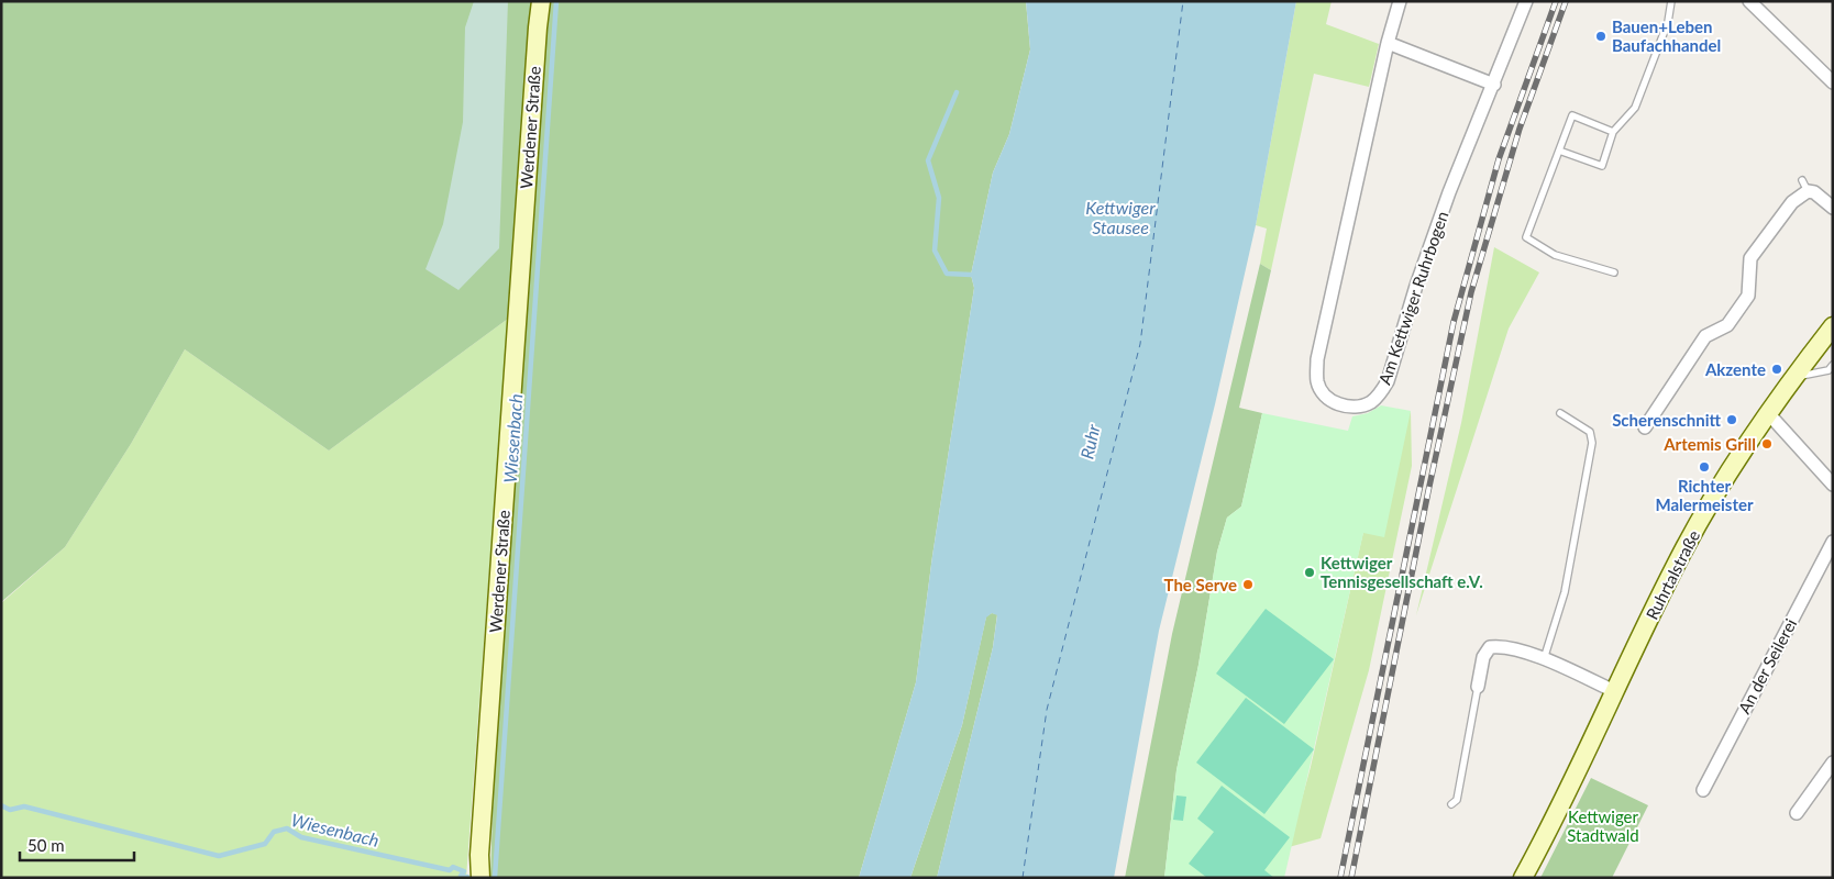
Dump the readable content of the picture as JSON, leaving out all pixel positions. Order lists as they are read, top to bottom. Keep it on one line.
{"streets":{"main road":["Werdener Straße","Ruhrtalstraße"],"street":["Am Kettwiger Ruhrbogen","An der Seilerei"]},"water":["Kettwiger Stausee","Wiesenbach","Ruhr"],"parks":["Kettwiger Stadtwald"],"places":["Bauen+Leben Baufachhandel","Akzente","Scherenschnitt","Artemis Grill","Richter Malermeister","Kettwiger Tennisgesellschaft e.V.","The Serve"],"scale_bar":"50 m"}
